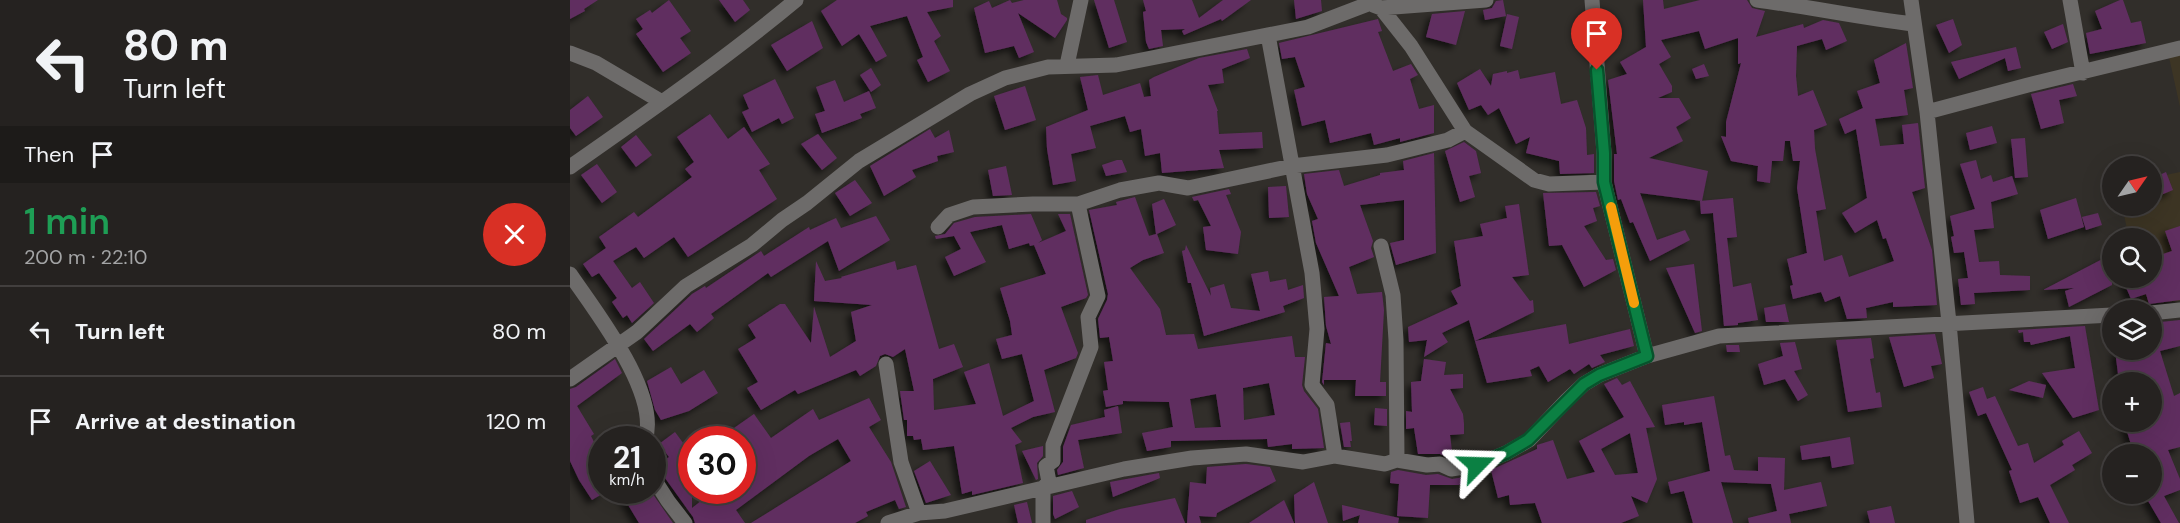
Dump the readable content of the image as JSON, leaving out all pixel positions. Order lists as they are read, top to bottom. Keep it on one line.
{"north":"top right","page":{"turn":["80 m","Turn left"],"then":"Then","map_buttons":["+","−"],"heading":["1 min","200 m · 22:10"],"list":[{"name":"Turn left","value":"80 m"},{"name":"Arrive at destination","value":"120 m"}],"speed":"21 km/h","limit":"30"}}
